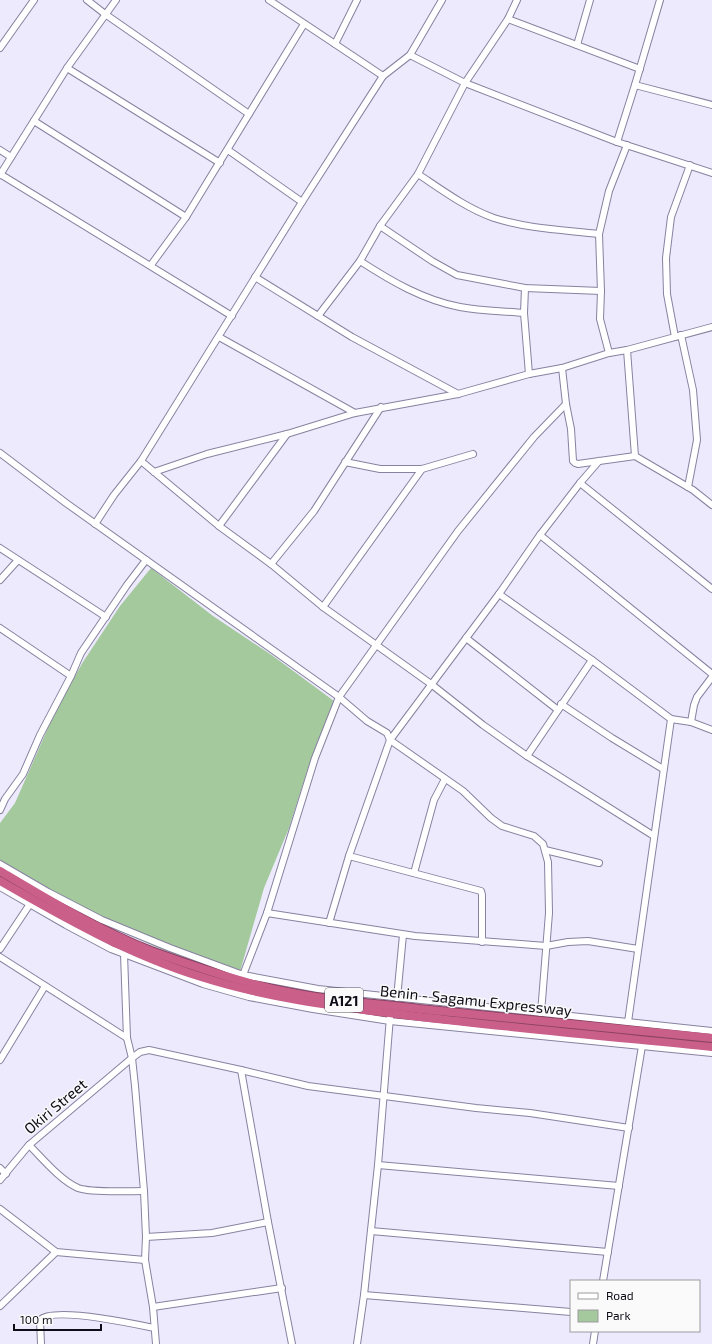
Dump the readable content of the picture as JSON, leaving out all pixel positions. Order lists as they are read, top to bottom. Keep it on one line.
{"streets":{"highway":["A121","Benin - Sagamu Expressway"],"street":["Okiri Street"]},"crossings":[["A121","Benin - Sagamu Expressway"]],"legend":["Road","Park"],"scale_bar":"100 m"}
